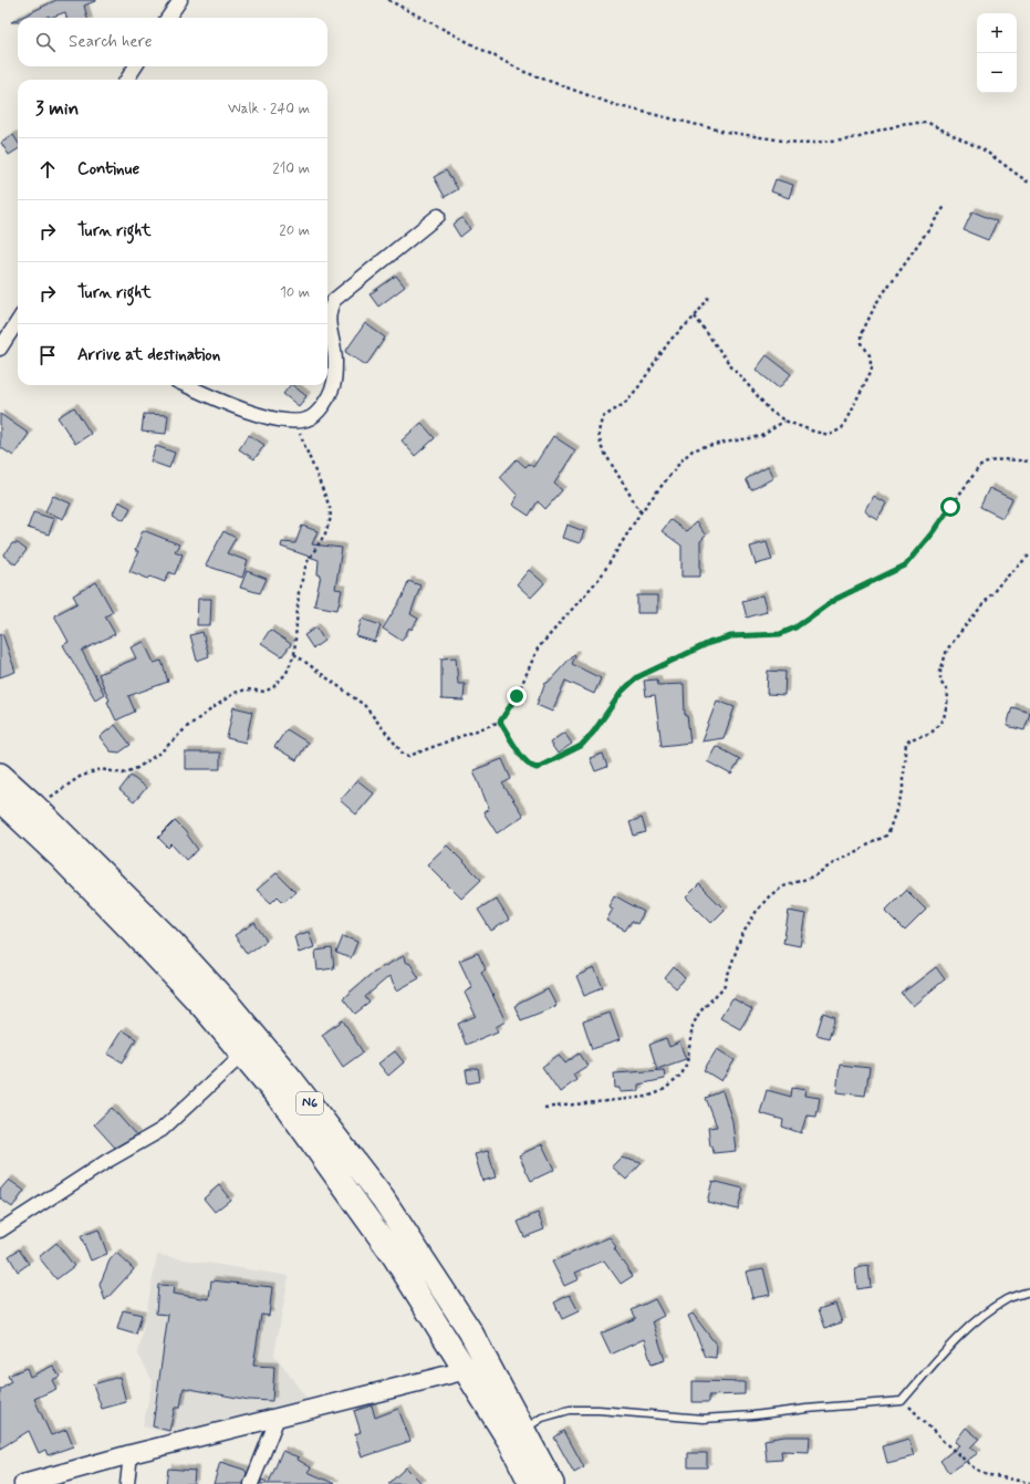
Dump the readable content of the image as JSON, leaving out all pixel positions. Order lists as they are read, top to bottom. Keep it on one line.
{"streets":{"highway":["N6"]},"page":{"map_buttons":["+","−"],"search":"Search here","heading":["3 min","Walk · 240 m"],"list":[["Continue","210 m"],["Turn right","20 m"],["Turn right","10 m"],"Arrive at destination"]}}
